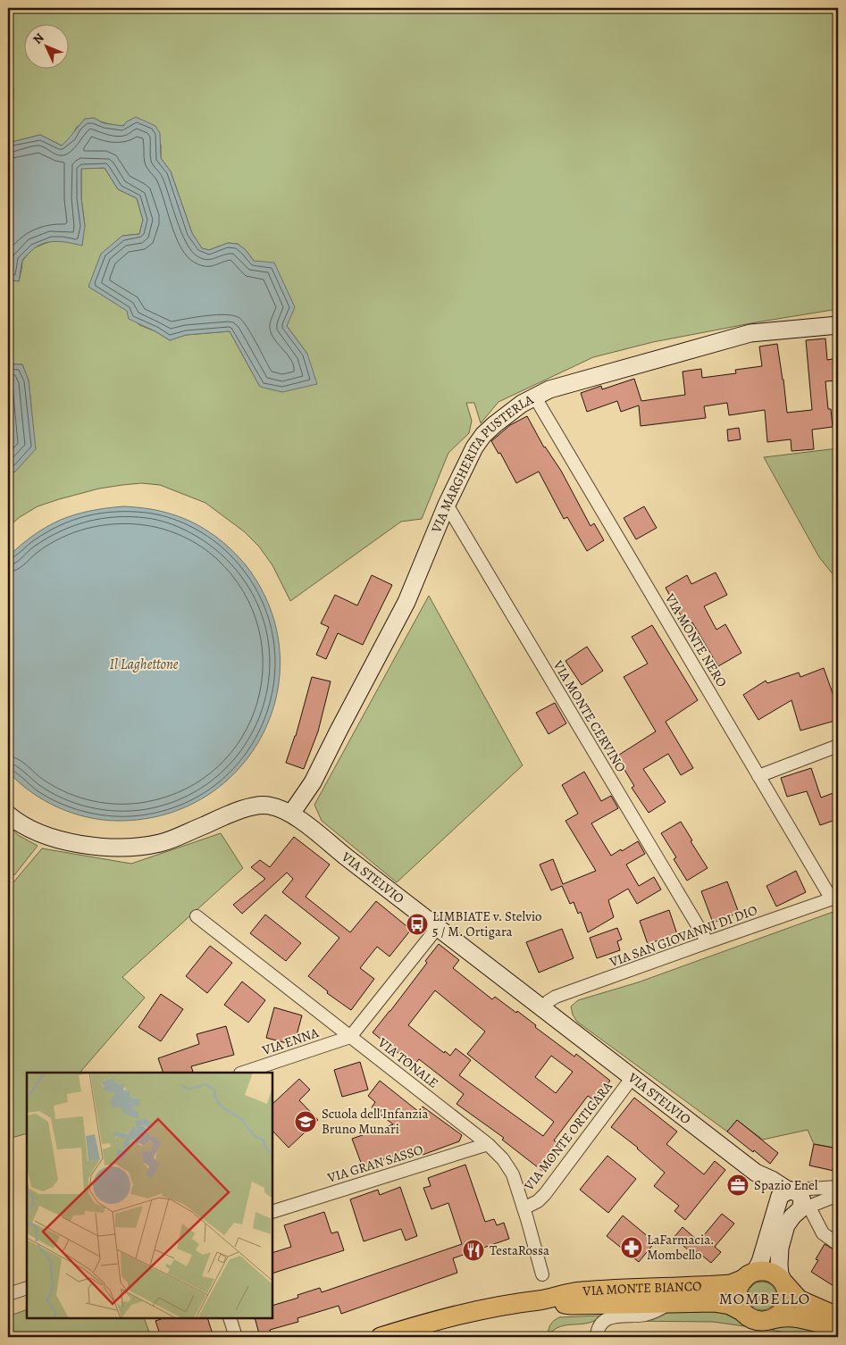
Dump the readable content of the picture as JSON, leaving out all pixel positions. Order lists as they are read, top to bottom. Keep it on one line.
{"streets":{"main road":["VIA MONTE BIANCO"],"street":["VIA MARGHERITA PUSTERLA","VIA MONTE NERO","VIA MONTE CERVINO","VIA STELVIO","VIA SAN GIOVANNI DI DIO","VIA ENNA","VIA TONALE","VIA MONTE ORTIGARA","VIA GRAN SASSO"]},"crossings":[["VIA MARGHERITA PUSTERLA","VIA MONTE NERO"],["VIA MARGHERITA PUSTERLA","VIA MONTE CERVINO"],["VIA MARGHERITA PUSTERLA","VIA STELVIO"],["VIA MONTE NERO","VIA SAN GIOVANNI DI DIO"],["VIA MONTE CERVINO","VIA SAN GIOVANNI DI DIO"],["VIA STELVIO","VIA SAN GIOVANNI DI DIO"],["VIA STELVIO","VIA MONTE ORTIGARA"],["VIA ENNA","VIA TONALE"],["VIA TONALE","VIA MONTE ORTIGARA"],["VIA TONALE","VIA GRAN SASSO"]],"districts":["MOMBELLO"],"water":["Il Laghettone"],"places":{"bus stop":["LIMBIATE v. Stelvio 5 / M. Ortigara"],"school or university":["Scuola dell'Infanzia Bruno Munari"],"office":["Spazio Enel"],"pharmacy":["LaFarmacia. Mombello"],"restaurant":["TestaRossa"]},"north":"top left"}
